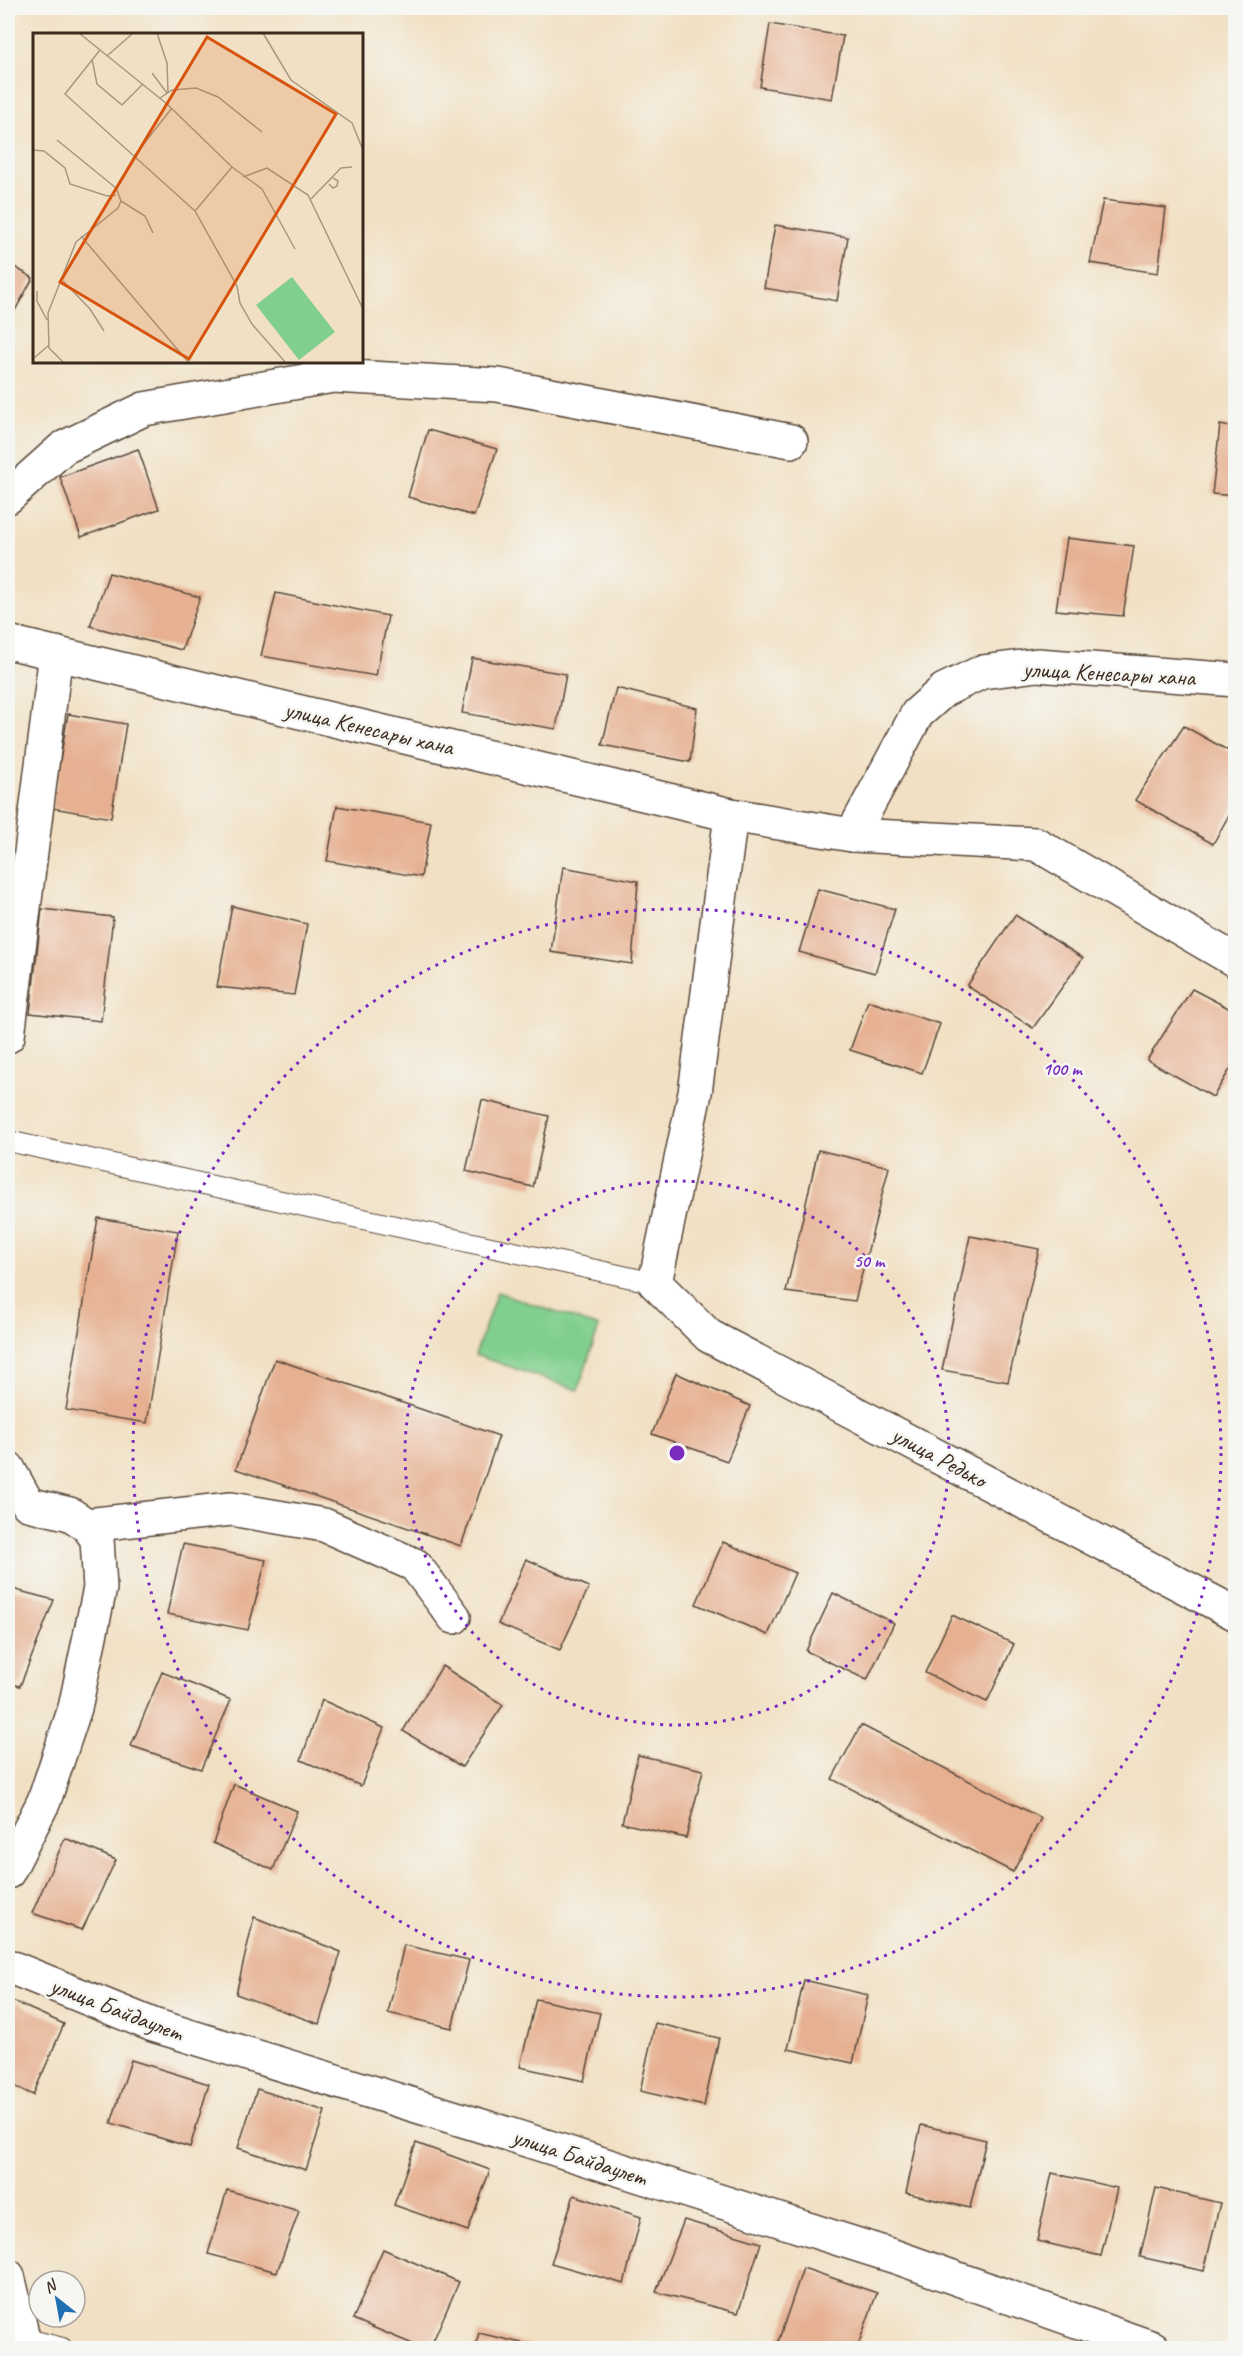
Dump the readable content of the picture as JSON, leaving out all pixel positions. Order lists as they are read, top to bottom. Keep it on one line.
{"streets":{"street":["улица Кенесары хана","улица Редько","улица Байдаулет"]},"north":"top left","rings":["100 m","50 m"]}
